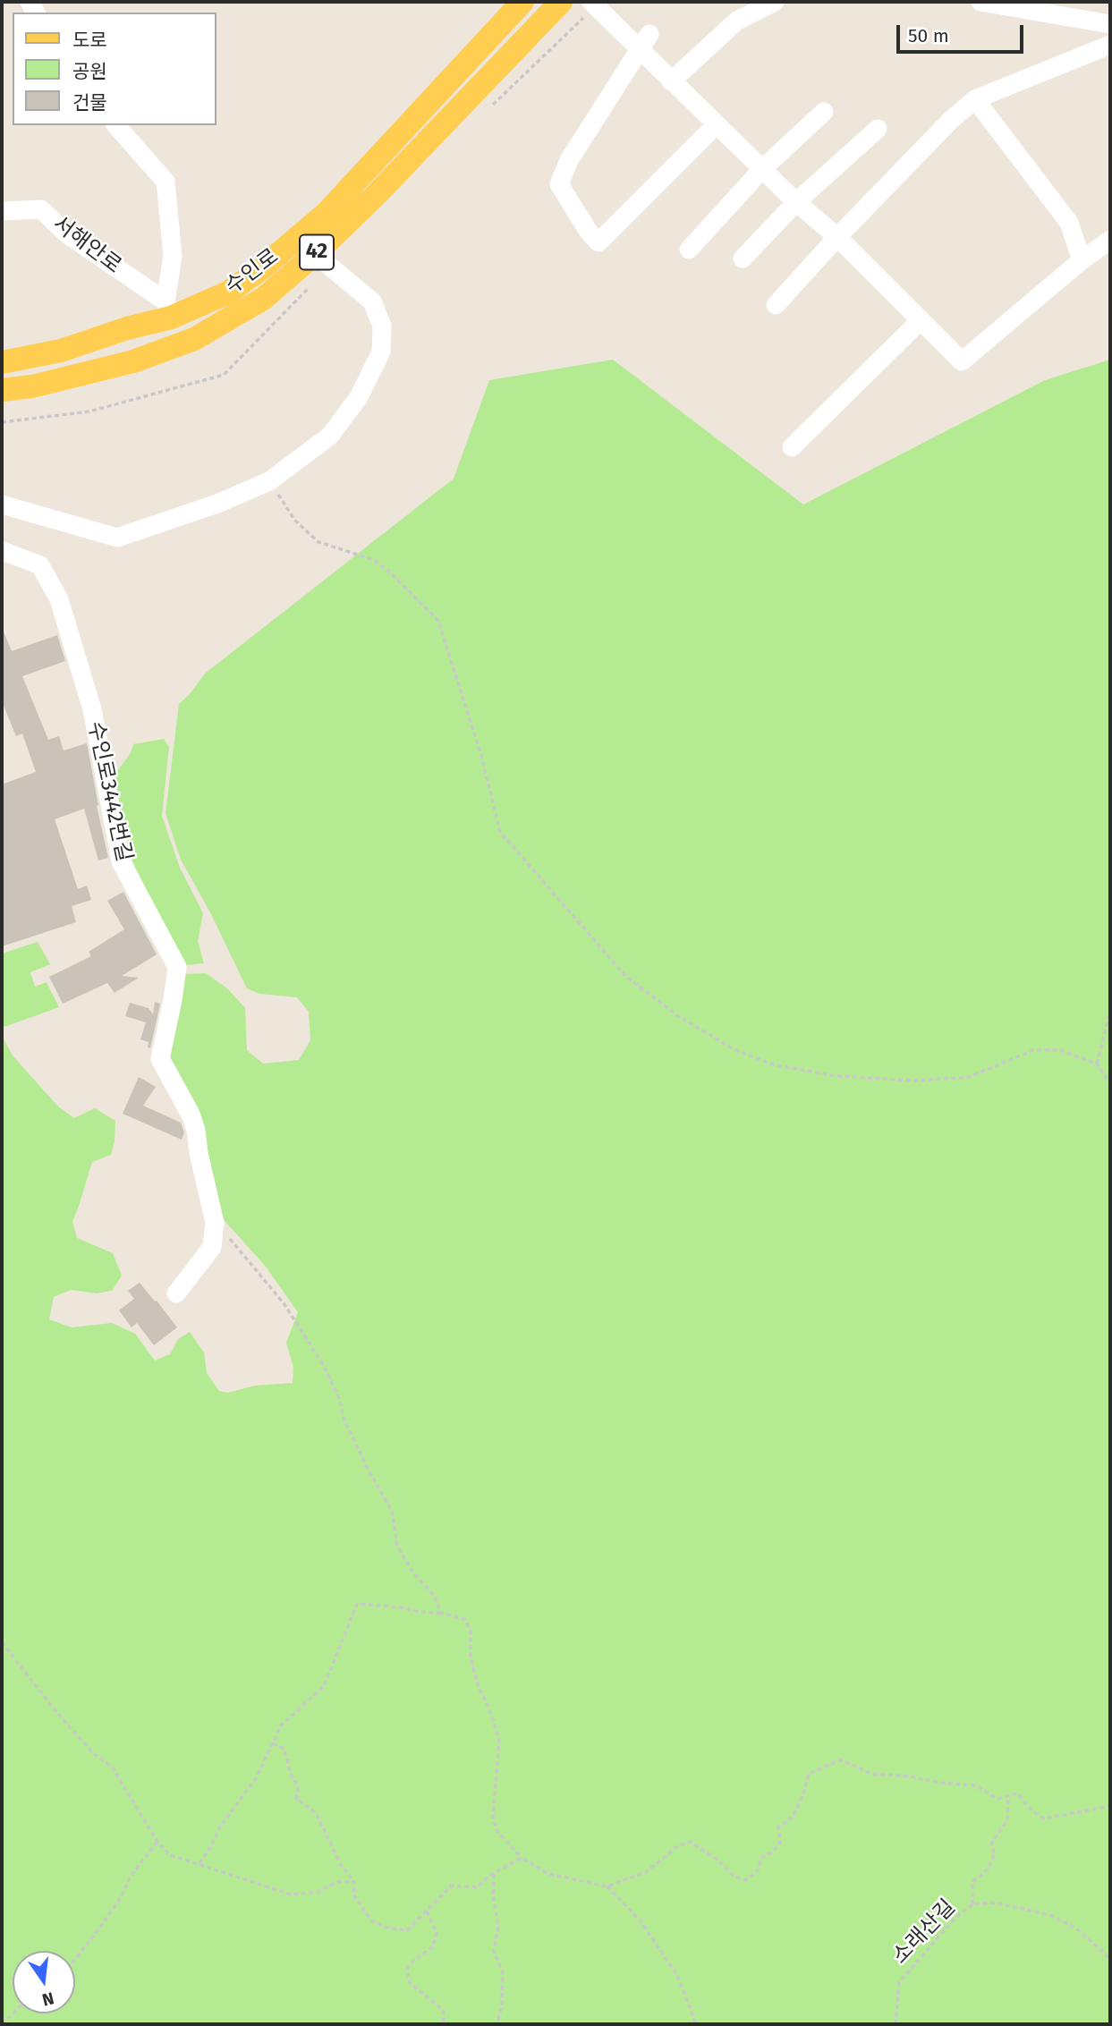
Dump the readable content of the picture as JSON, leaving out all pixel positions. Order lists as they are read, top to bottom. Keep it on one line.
{"streets":{"main road":["42","수인로"],"street":["서해안로","수인로3442번길"],"path":["소래산길"]},"crossings":[["서해안로","수인로"]],"legend":["도로","공원","건물"],"scale_bar":"50 m","north":"bottom"}
